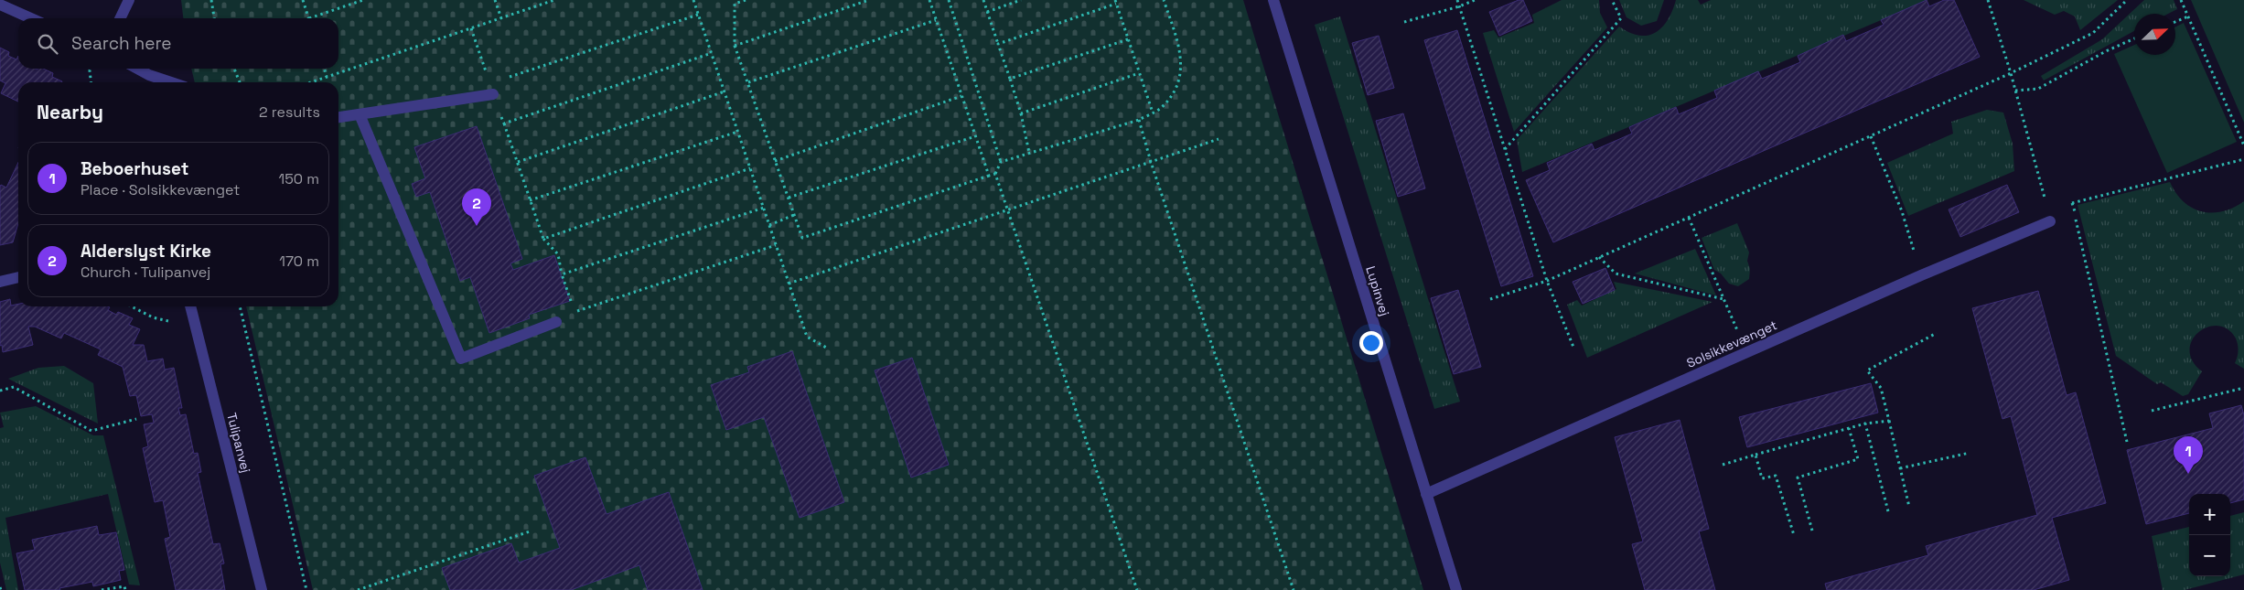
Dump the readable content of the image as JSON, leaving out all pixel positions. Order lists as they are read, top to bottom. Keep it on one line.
{"streets":{"street":["Lupinvej","Solsikkevænget","Tulipanvej"]},"crossings":[["Lupinvej","Solsikkevænget"]],"north":"top right","page":{"search":"Search here","heading":["Nearby","2 results"],"list":[{"mark":"1","name":"Beboerhuset","note":"Place · Solsikkevænget","value":"150 m"},{"mark":"2","name":"Alderslyst Kirke","note":"Church · Tulipanvej","value":"170 m"}],"pins":["2","1"],"map_buttons":["+","−"]}}
